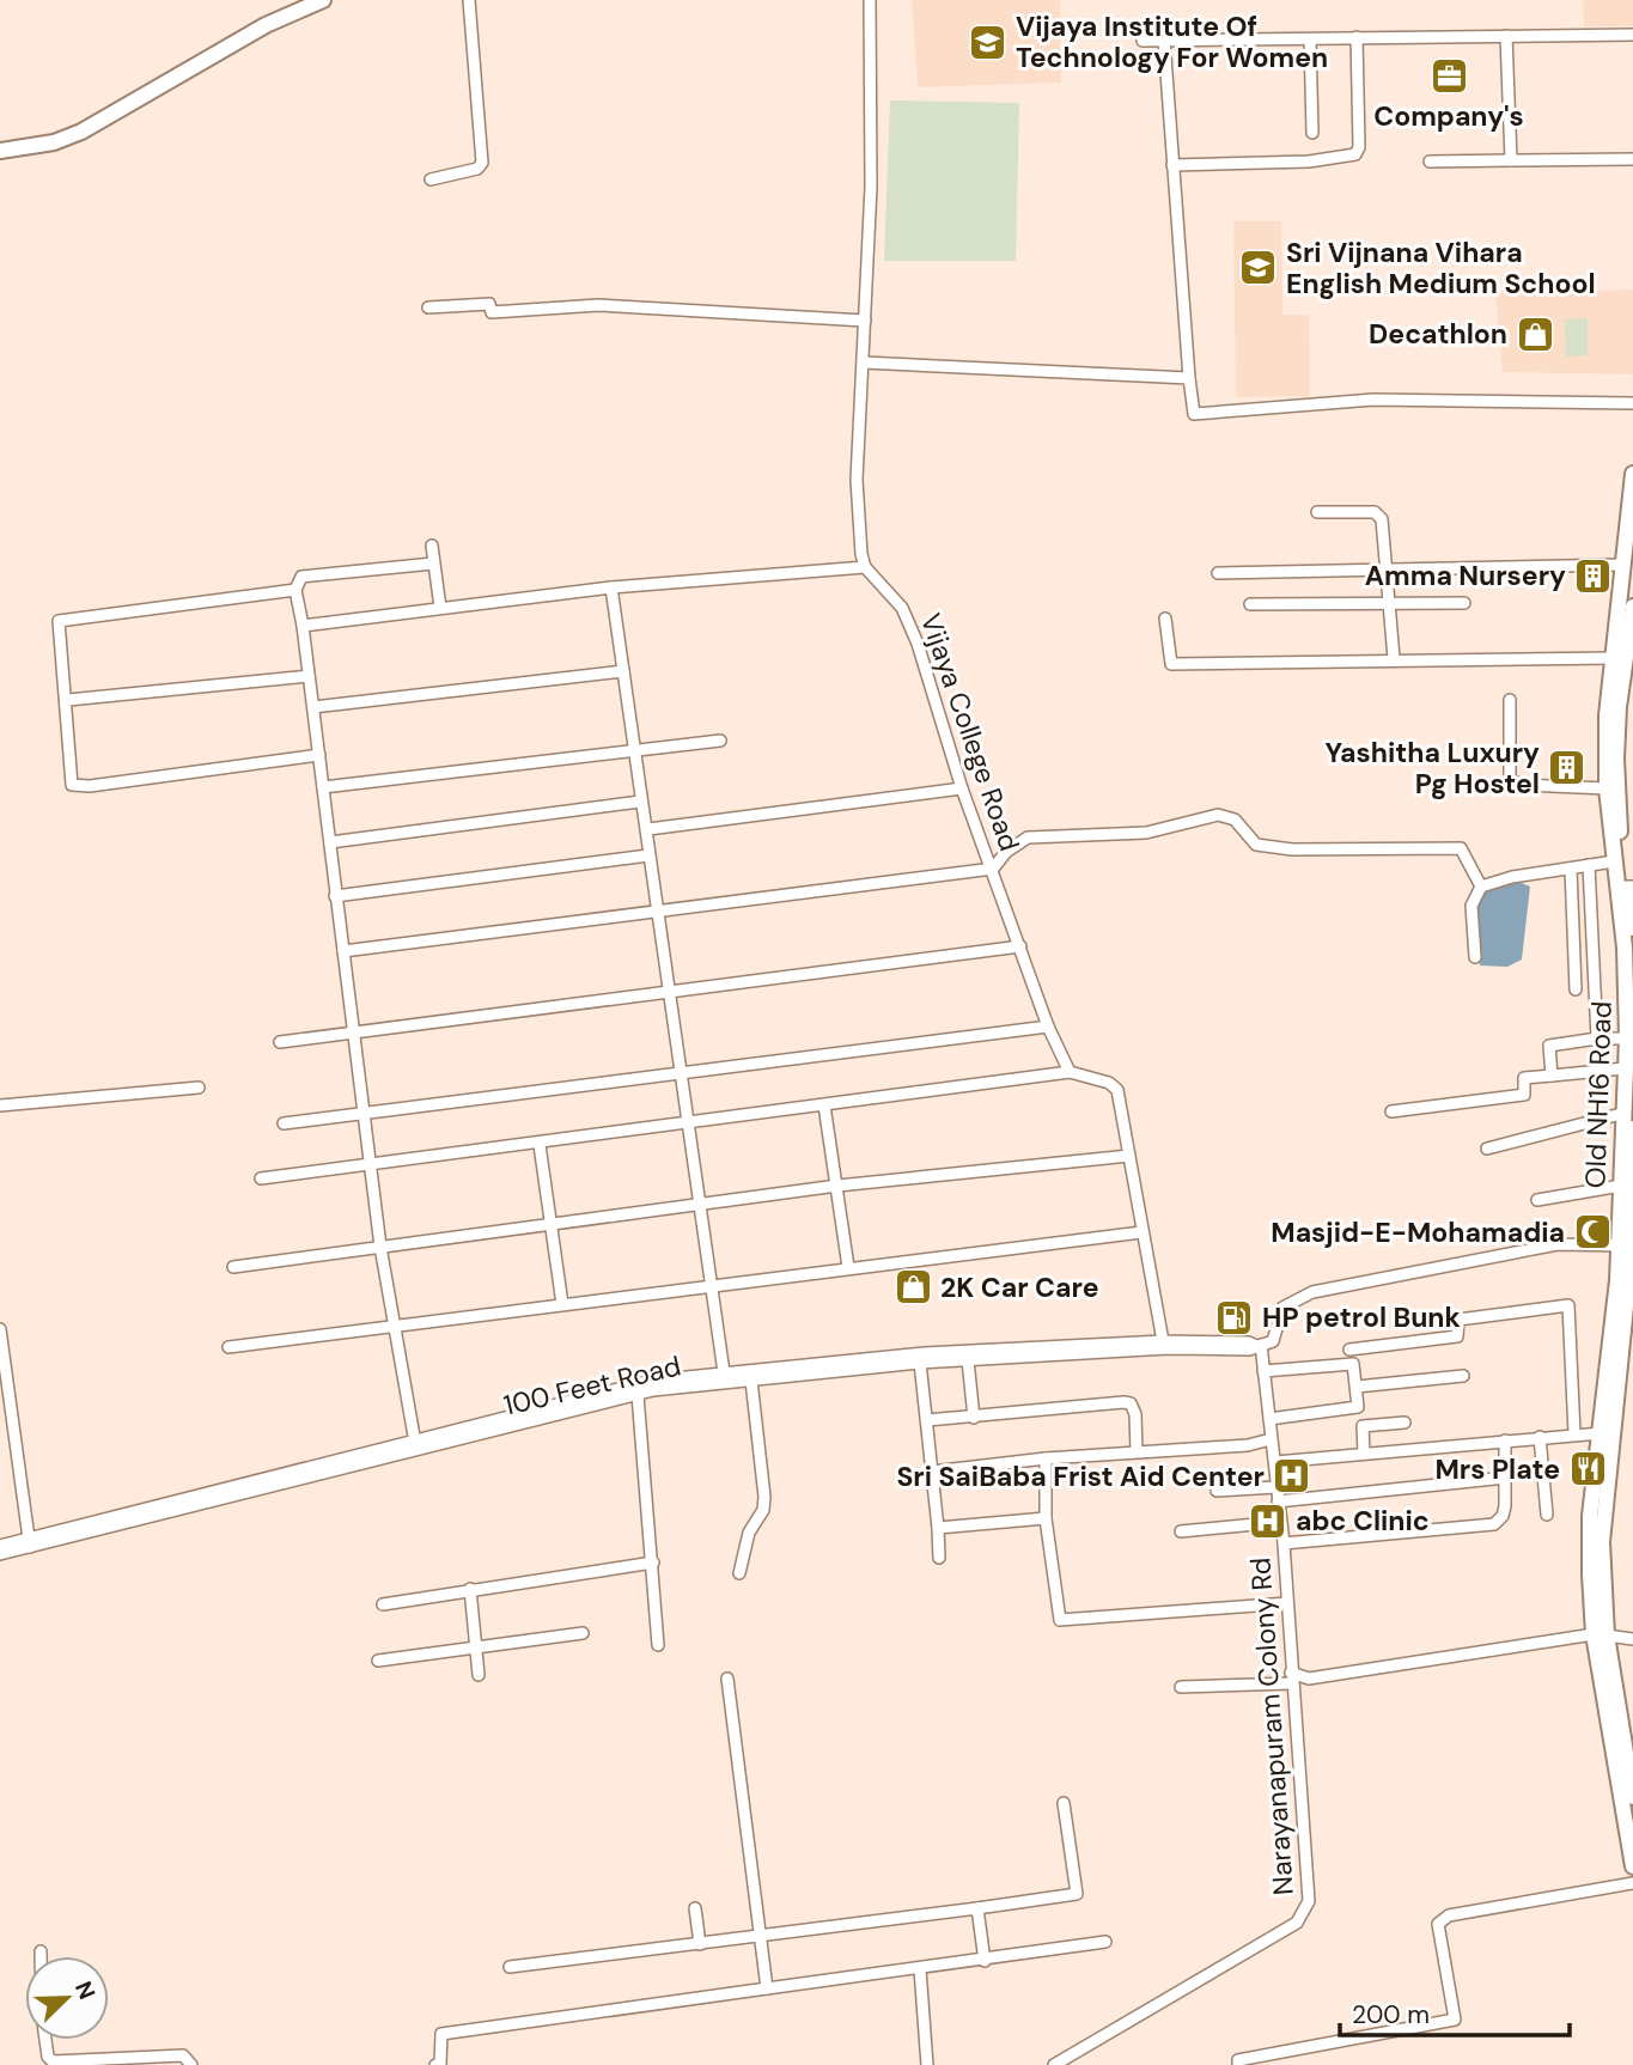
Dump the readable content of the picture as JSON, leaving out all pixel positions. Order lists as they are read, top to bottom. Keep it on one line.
{"streets":{"main road":["Old NH16 Road"],"street":["Vijaya College Road","100 Feet Road","Narayanapuram Colony Rd"]},"crossings":[["100 Feet Road","Narayanapuram Colony Rd"]],"places":{"school or university":["Vijaya Institute Of Technology For Women","Sri Vijnana Vihara English Medium School"],"office":["Company's"],"shop":["Decathlon","2K Car Care"],"building":["Amma Nursery","Yashitha Luxury Pg Hostel"],"mosque":["Masjid-E-Mohamadia"],"fuel station":["HP petrol Bunk"],"restaurant":["Mrs Plate"],"hospital":["Sri SaiBaba Frist Aid Center","abc Clinic"]},"scale_bar":"200 m","north":"top right"}
